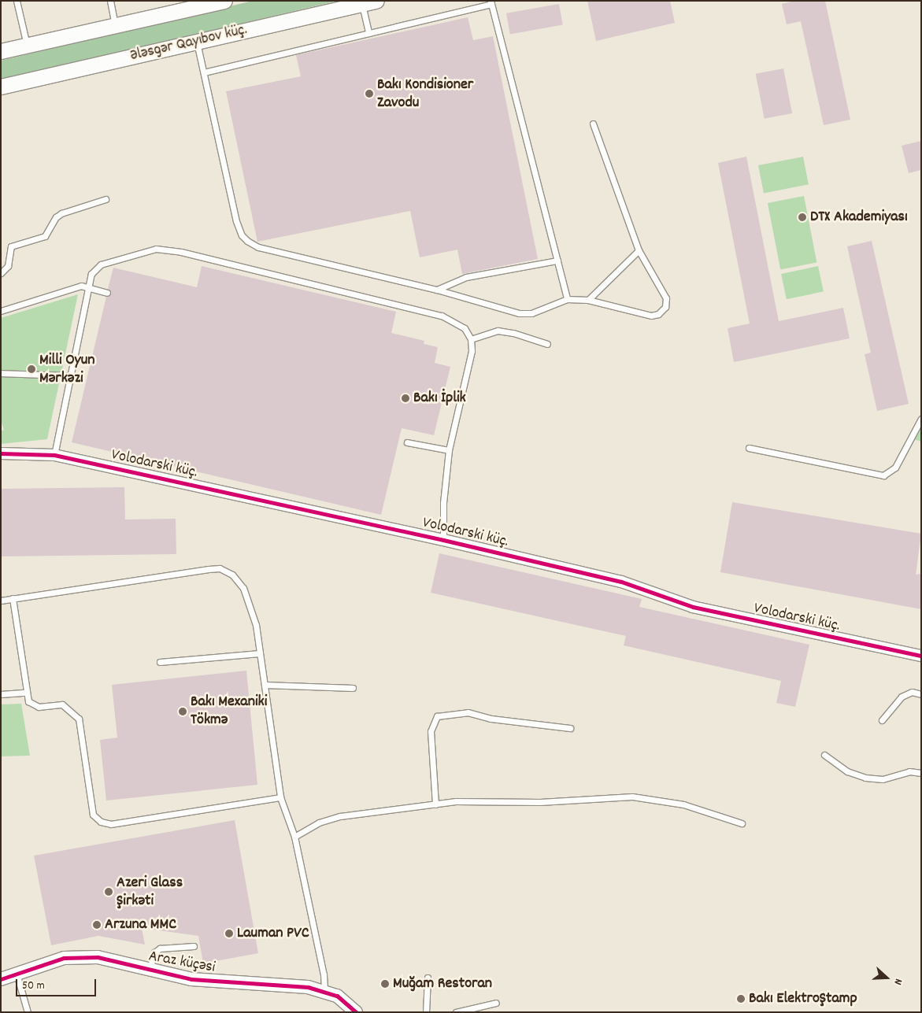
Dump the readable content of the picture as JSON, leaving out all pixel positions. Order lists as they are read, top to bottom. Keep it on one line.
{"streets":{"main road":["Ələsgər Qayıbov küç."],"street":["Volodarski küç.","Araz küçəsi"]},"places":["Bakı Kondisioner Zavodu","DTX Akademiyası","Milli Oyun Mərkəzi","Bakı İplik","Bakı Mexaniki Tökmə","Azeri Glass Şirkəti","Arzuna MMC","Lauman PVC","Muğam Restoran","Bakı ElektroŞtamp"],"scale_bar":"50 m","north":"right"}
